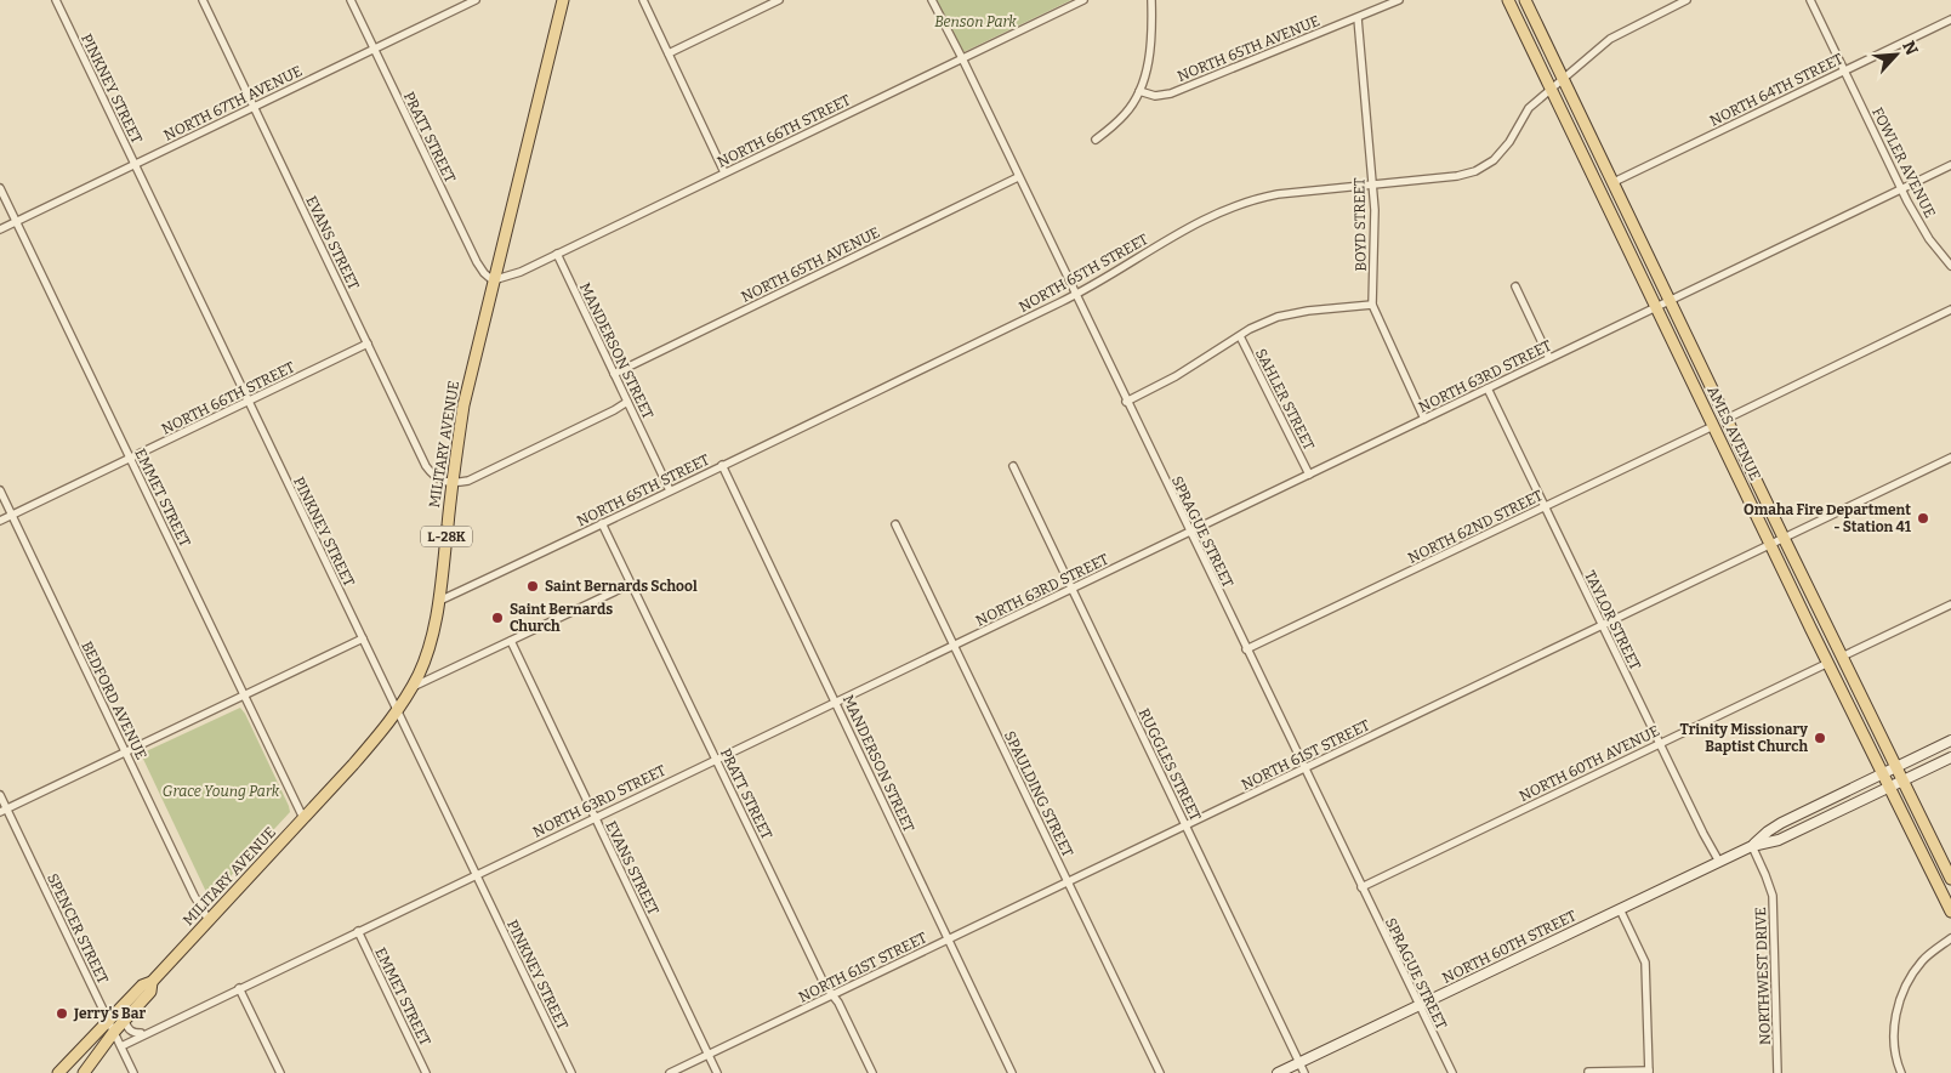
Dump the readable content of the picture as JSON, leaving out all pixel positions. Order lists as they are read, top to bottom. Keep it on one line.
{"streets":{"main road":["AMES AVENUE","MILITARY AVENUE","L-28K","NORTH 60TH STREET"],"street":["NORTH 65TH AVENUE","PINKNEY STREET","NORTH 64TH STREET","NORTH 67TH AVENUE","NORTH 66TH STREET","PRATT STREET","FOWLER AVENUE","BOYD STREET","EVANS STREET","NORTH 65TH STREET","MANDERSON STREET","NORTH 63RD STREET","SAHLER STREET","EMMET STREET","NORTH 62ND STREET","SPRAGUE STREET","TAYLOR STREET","BEDFORD AVENUE","NORTH 61ST STREET","NORTH 60TH AVENUE","RUGGLES STREET","SPAULDING STREET","SPENCER STREET","NORTHWEST DRIVE"]},"crossings":[["NORTH 65TH AVENUE","BOYD STREET"],["NORTH 65TH AVENUE","MANDERSON STREET"],["NORTH 65TH AVENUE","SPRAGUE STREET"],["PINKNEY STREET","NORTH 67TH AVENUE"],["PINKNEY STREET","NORTH 66TH STREET"],["PINKNEY STREET","NORTH 63RD STREET"],["PINKNEY STREET","MILITARY AVENUE"],["NORTH 64TH STREET","FOWLER AVENUE"],["NORTH 64TH STREET","AMES AVENUE"],["NORTH 67TH AVENUE","PRATT STREET"],["NORTH 67TH AVENUE","EVANS STREET"],["NORTH 67TH AVENUE","EMMET STREET"],["NORTH 66TH STREET","PRATT STREET"],["NORTH 66TH STREET","EVANS STREET"],["NORTH 66TH STREET","MANDERSON STREET"],["NORTH 66TH STREET","MILITARY AVENUE"],["NORTH 66TH STREET","EMMET STREET"],["NORTH 66TH STREET","SPRAGUE STREET"],["NORTH 66TH STREET","BEDFORD AVENUE"],["PRATT STREET","NORTH 65TH STREET"],["PRATT STREET","NORTH 63RD STREET"],["PRATT STREET","MILITARY AVENUE"],["PRATT STREET","NORTH 61ST STREET"],["FOWLER AVENUE","NORTH 63RD STREET"],["BOYD STREET","NORTH 65TH STREET"],["BOYD STREET","NORTH 63RD STREET"],["EVANS STREET","NORTH 63RD STREET"],["EVANS STREET","MILITARY AVENUE"],["EVANS STREET","NORTH 61ST STREET"],["NORTH 65TH STREET","MANDERSON STREET"],["NORTH 65TH STREET","AMES AVENUE"],["NORTH 65TH STREET","MILITARY AVENUE"],["NORTH 65TH STREET","SPRAGUE STREET"],["MANDERSON STREET","NORTH 63RD STREET"],["MANDERSON STREET","NORTH 61ST STREET"],["NORTH 63RD STREET","SAHLER STREET"],["NORTH 63RD STREET","AMES AVENUE"],["NORTH 63RD STREET","EMMET STREET"],["NORTH 63RD STREET","SPRAGUE STREET"],["NORTH 63RD STREET","TAYLOR STREET"],["NORTH 63RD STREET","RUGGLES STREET"],["NORTH 63RD STREET","SPAULDING STREET"],["NORTH 63RD STREET","SPENCER STREET"],["AMES AVENUE","NORTH 62ND STREET"],["AMES AVENUE","NORTH 61ST STREET"],["AMES AVENUE","NORTH 60TH AVENUE"],["AMES AVENUE","NORTH 60TH STREET"],["MILITARY AVENUE","EMMET STREET"],["MILITARY AVENUE","BEDFORD AVENUE"],["MILITARY AVENUE","SPENCER STREET"],["NORTH 62ND STREET","SPRAGUE STREET"],["NORTH 62ND STREET","TAYLOR STREET"],["SPRAGUE STREET","NORTH 61ST STREET"],["SPRAGUE STREET","NORTH 60TH AVENUE"],["SPRAGUE STREET","NORTH 60TH STREET"],["TAYLOR STREET","NORTH 61ST STREET"],["TAYLOR STREET","NORTH 60TH AVENUE"],["TAYLOR STREET","NORTH 60TH STREET"],["NORTH 61ST STREET","RUGGLES STREET"],["NORTH 61ST STREET","SPAULDING STREET"],["RUGGLES STREET","NORTH 60TH STREET"],["NORTH 60TH STREET","NORTHWEST DRIVE"]],"parks":["Benson Park","Grace Young Park"],"places":["Omaha Fire Department - Station 41","Saint Bernards School","Saint Bernards Church","Trinity Missionary Baptist Church","Jerry's Bar"],"north":"top right"}
